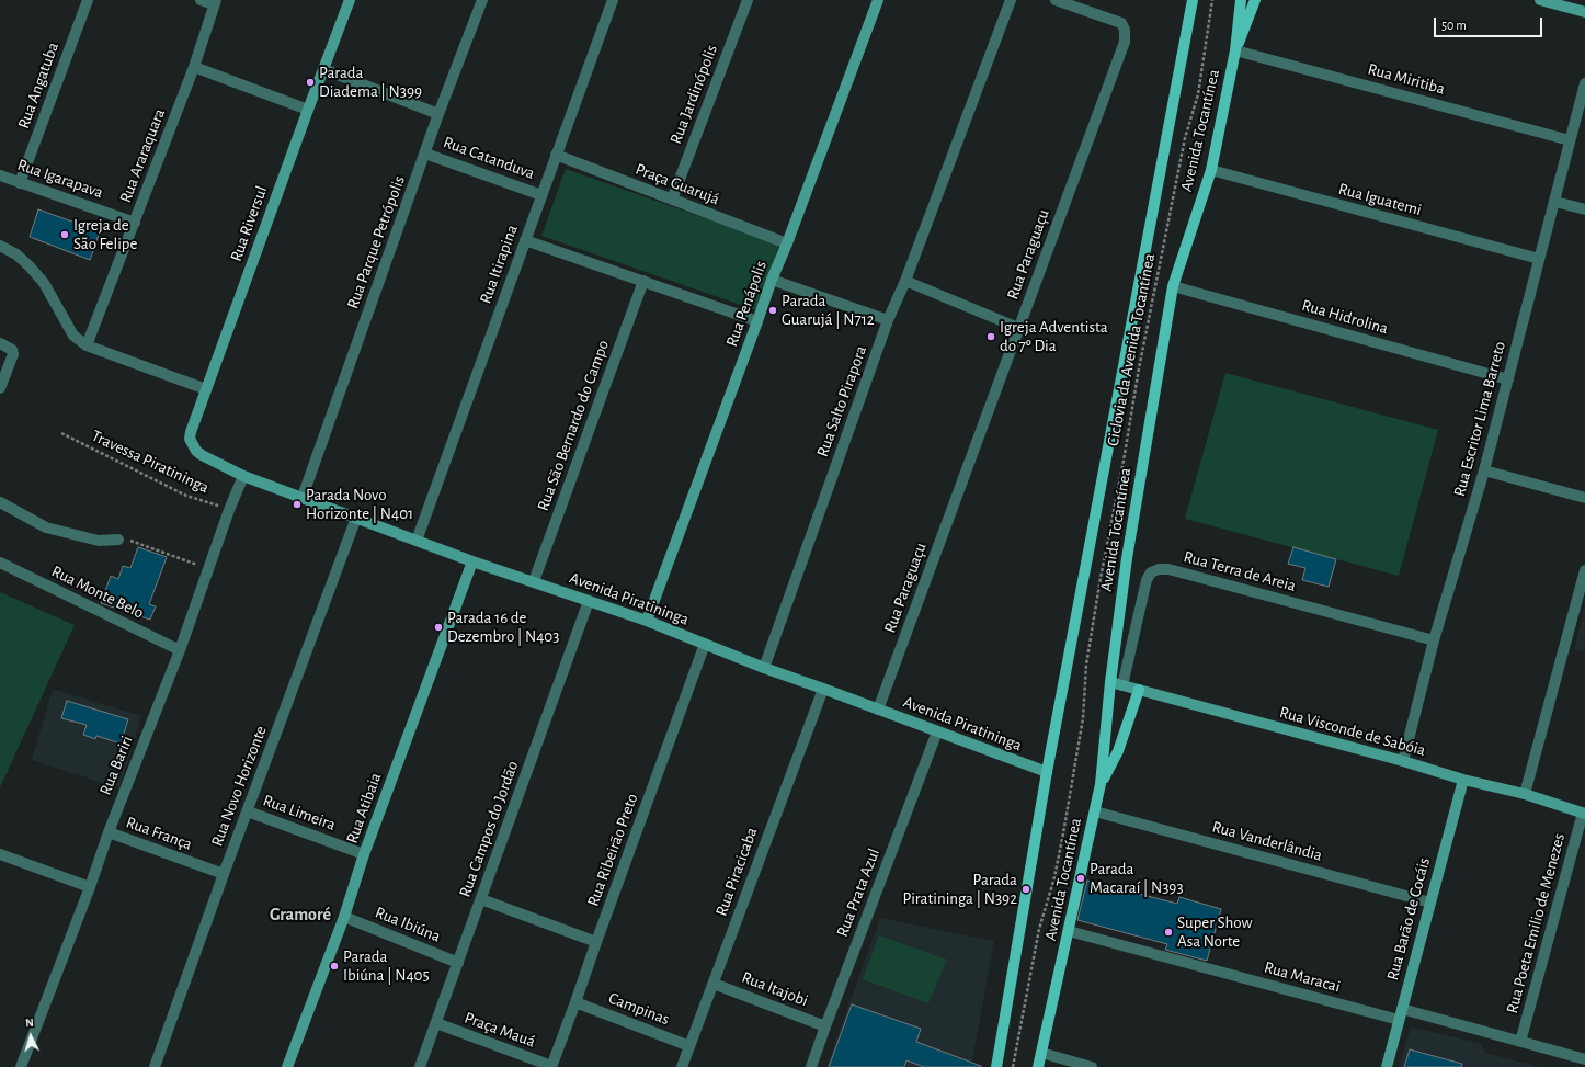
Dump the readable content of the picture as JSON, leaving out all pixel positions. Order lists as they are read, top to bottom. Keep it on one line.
{"streets":{"main road":["Avenida Tocantínea"],"street":["Rua Miritiba","Rua Angatuba","Rua Jardinópolis","Rua Araraquara","Rua Catanduva","Rua Igarapava","Praça Guarujá","Rua Iguatemi","Rua Riversul","Rua Parque Petrópolis","Rua Paraguaçu","Rua Itirapina","Rua Penápolis","Rua Hidrolina","Rua Salto Pirapora","Rua Escritor Lima Barreto","Rua São Bernardo do Campo","Rua Terra de Areia","Rua Monte Belo","Avenida Piratininga","Rua Visconde de Sabóia","Rua Bariri","Rua Novo Horizonte","Rua Atibaia","Rua Limeira","Rua Campos do Jordão","Rua França","Rua Vanderlândia","Rua Ribeirão Preto","Rua Piracicaba","Rua Prata Azul","Rua Barão de Cocáis","Rua Poeta Emilio de Menezes","Rua Ibiúna","Rua Maracai","Rua Itajobi","Campinas","Praça Mauá"],"path":["Ciclovia da Avenida Tocantínea","Travessa Piratininga"]},"crossings":[["Rua Miritiba","Avenida Tocantínea"],["Rua Miritiba","Rua Escritor Lima Barreto"],["Rua Angatuba","Rua Igarapava"],["Rua Jardinópolis","Praça Guarujá"],["Avenida Tocantínea","Rua Iguatemi"],["Avenida Tocantínea","Rua Hidrolina"],["Avenida Tocantínea","Avenida Piratininga"],["Avenida Tocantínea","Rua Visconde de Sabóia"],["Avenida Tocantínea","Rua Vanderlândia"],["Avenida Tocantínea","Rua Maracai"],["Rua Araraquara","Rua Igarapava"],["Rua Catanduva","Rua Parque Petrópolis"],["Rua Catanduva","Rua Itirapina"],["Praça Guarujá","Rua Itirapina"],["Praça Guarujá","Rua Penápolis"],["Rua Iguatemi","Rua Escritor Lima Barreto"],["Rua Riversul","Avenida Piratininga"],["Rua Parque Petrópolis","Avenida Piratininga"],["Rua Paraguaçu","Avenida Piratininga"],["Rua Itirapina","Avenida Piratininga"],["Rua Penápolis","Avenida Piratininga"],["Rua Hidrolina","Rua Escritor Lima Barreto"],["Rua Salto Pirapora","Avenida Piratininga"],["Rua Escritor Lima Barreto","Rua Terra de Areia"],["Rua Escritor Lima Barreto","Rua Visconde de Sabóia"],["Rua São Bernardo do Campo","Avenida Piratininga"],["Travessa Piratininga","Rua Bariri"],["Rua Terra de Areia","Rua Visconde de Sabóia"],["Rua Monte Belo","Rua Bariri"],["Avenida Piratininga","Rua Bariri"],["Avenida Piratininga","Rua Novo Horizonte"],["Avenida Piratininga","Rua Atibaia"],["Avenida Piratininga","Rua Campos do Jordão"],["Avenida Piratininga","Rua Ribeirão Preto"],["Avenida Piratininga","Rua Piracicaba"],["Avenida Piratininga","Rua Prata Azul"],["Rua Visconde de Sabóia","Rua Barão de Cocáis"],["Rua Visconde de Sabóia","Rua Poeta Emilio de Menezes"],["Rua Bariri","Rua França"],["Rua Novo Horizonte","Rua Limeira"],["Rua Novo Horizonte","Rua França"],["Rua Atibaia","Rua Limeira"],["Rua Atibaia","Rua Ibiúna"],["Rua Campos do Jordão","Rua Ibiúna"],["Rua Campos do Jordão","Praça Mauá"],["Rua Vanderlândia","Rua Barão de Cocáis"],["Rua Ribeirão Preto","Campinas"],["Rua Ribeirão Preto","Praça Mauá"],["Rua Piracicaba","Rua Itajobi"],["Rua Piracicaba","Campinas"],["Rua Prata Azul","Rua Itajobi"],["Rua Barão de Cocáis","Rua Maracai"],["Rua Poeta Emilio de Menezes","Rua Maracai"]],"districts":["Gramoré"],"places":["Parada Diadema | N399","Igreja de São Felipe","Parada Guarujá | N712","Igreja Adventista do 7º Dia","Parada Novo Horizonte | N401","Parada 16 de Dezembro | N403","Parada Macaraí | N393","Parada Piratininga | N392","Super Show Asa Norte","Parada Ibiúna | N405"],"scale_bar":"50 m","north":"top"}
